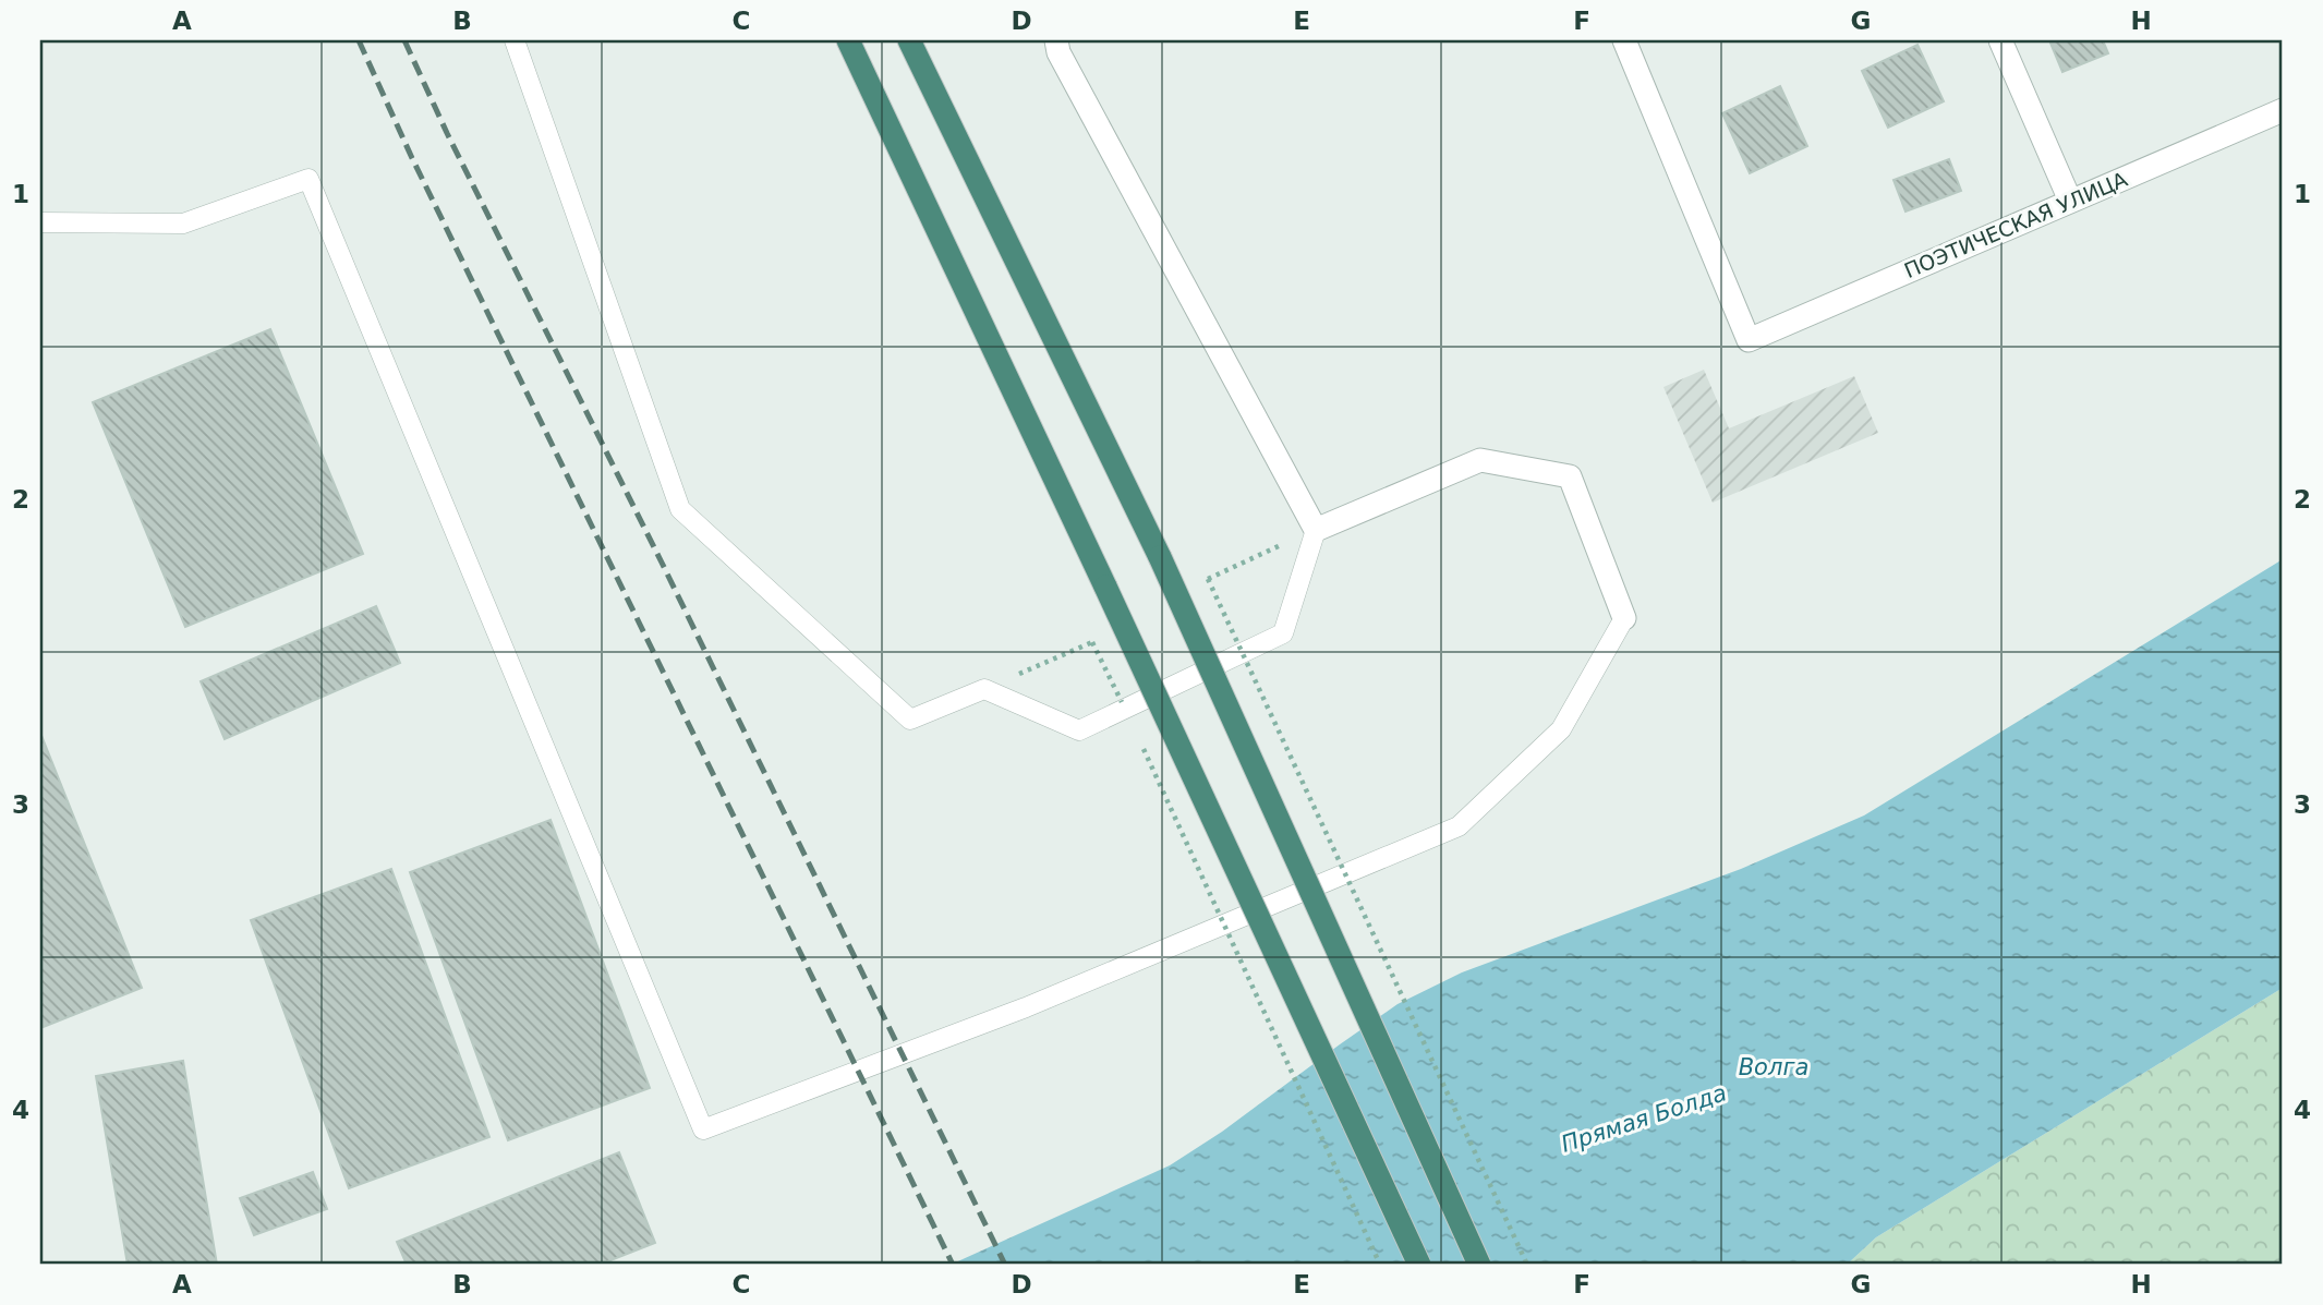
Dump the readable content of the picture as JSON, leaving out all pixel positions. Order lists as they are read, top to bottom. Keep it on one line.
{"streets":{"street":["ПОЭТИЧЕСКАЯ УЛИЦА"]},"water":["Волга","Прямая Болда"],"grid":{"columns":["A","B","C","D","E","F","G","H"],"rows":["1","2","3","4"]}}
